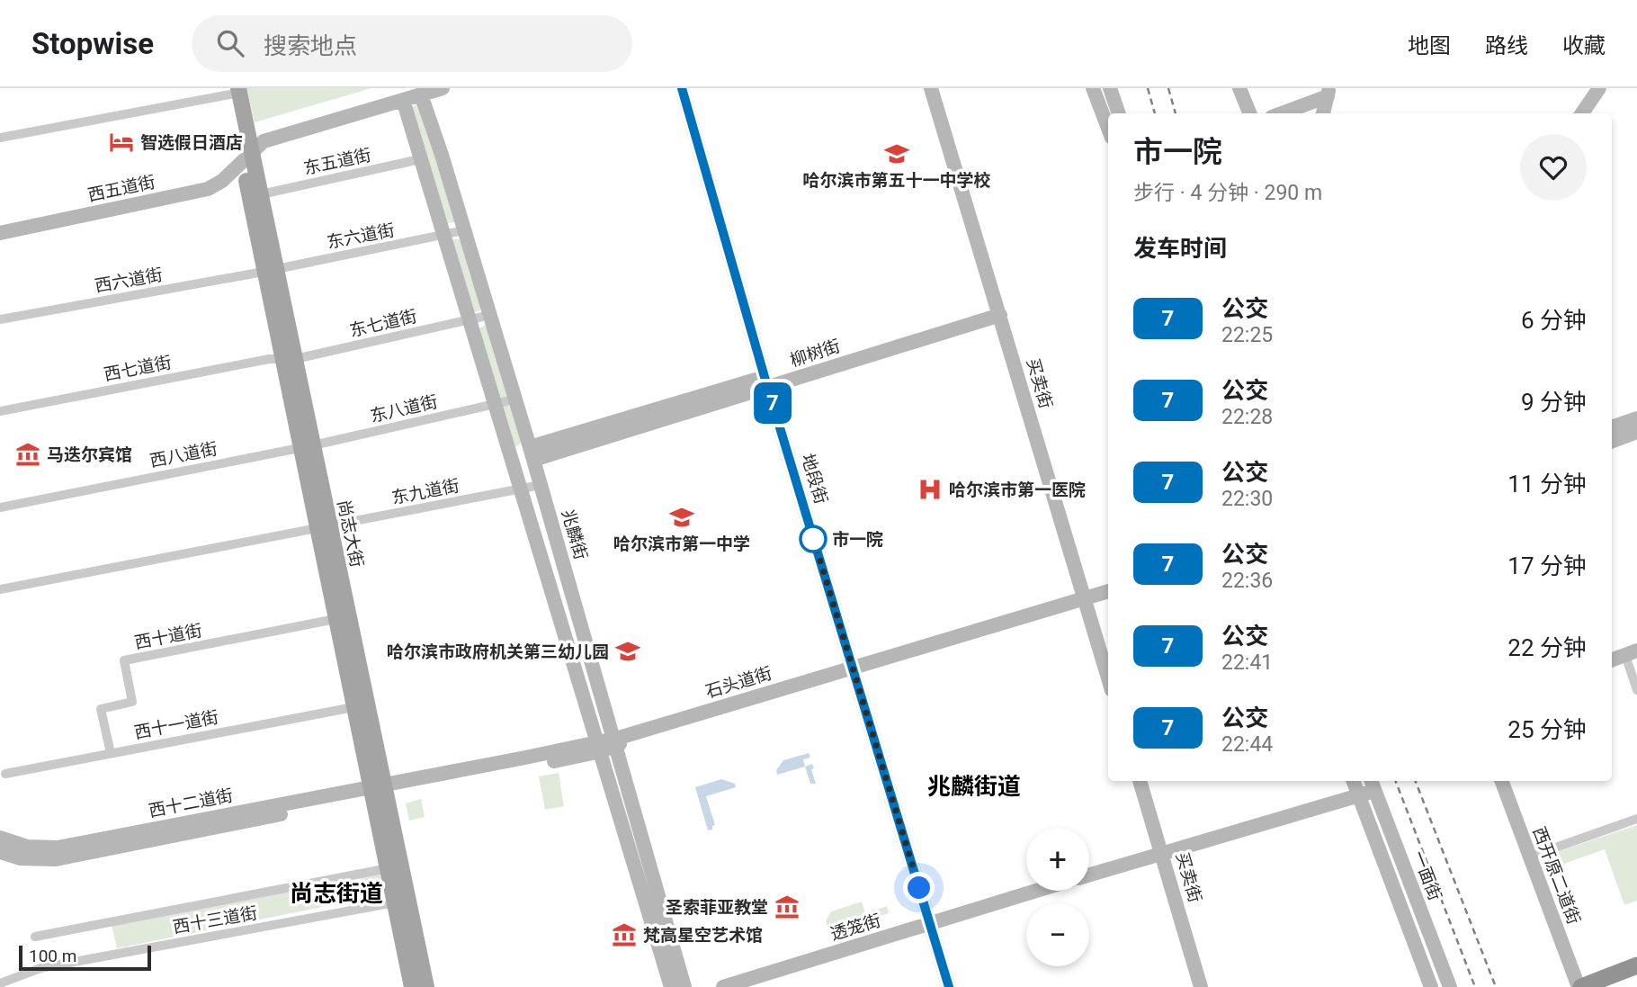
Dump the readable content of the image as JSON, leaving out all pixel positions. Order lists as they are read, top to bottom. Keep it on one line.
{"streets":{"main road":["西五道街","柳树街","买卖街","地段街","尚志大街","兆麟街","石头道街","西十二道街","一面街","西开原二道街","透笼街"],"street":["东五道街","东六道街","西六道街","东七道街","西七道街","东八道街","西八道街","东九道街","西十道街","西十一道街","西十三道街"]},"crossings":[["东五道街","尚志大街"],["东五道街","兆麟街"],["西五道街","尚志大街"],["西五道街","兆麟街"],["东六道街","西六道街"],["东六道街","尚志大街"],["东六道街","兆麟街"],["西六道街","尚志大街"],["东七道街","西七道街"],["东七道街","尚志大街"],["东七道街","兆麟街"],["柳树街","买卖街"],["柳树街","地段街"],["柳树街","兆麟街"],["西七道街","尚志大街"],["买卖街","石头道街"],["东八道街","西八道街"],["东八道街","尚志大街"],["东八道街","兆麟街"],["西八道街","尚志大街"],["地段街","石头道街"],["地段街","透笼街"],["东九道街","尚志大街"],["东九道街","兆麟街"],["尚志大街","西十道街"],["尚志大街","石头道街"],["尚志大街","西十一道街"],["尚志大街","西十二道街"],["尚志大街","西十三道街"],["兆麟街","石头道街"],["西十道街","西十一道街"],["石头道街","西十二道街"]],"districts":["兆麟街道","尚志街道"],"places":{"hotel":["智选假日酒店"],"school or university":["哈尔滨市第五十一中学校","哈尔滨市第一中学","哈尔滨市政府机关第三幼儿园"],"museum":["马迭尔宾馆","圣索菲亚教堂","梵高星空艺术馆"],"hospital":["哈尔滨市第一医院"],"other":["市一院"]},"lines":["bus line 7"],"scale_bar":"100 m","page":{"header":"Stopwise","search":"搜索地点","nav":["地图","路线","收藏"],"on_map":"7","heading":[["市一院","步行 · 4 分钟 · 290 m"],"发车时间"],"list":[{"mark":"7","name":"公交","note":"22:25","value":"6 分钟"},{"mark":"7","name":"公交","note":"22:28","value":"9 分钟"},{"mark":"7","name":"公交","note":"22:30","value":"11 分钟"},{"mark":"7","name":"公交","note":"22:36","value":"17 分钟"},{"mark":"7","name":"公交","note":"22:41","value":"22 分钟"},{"mark":"7","name":"公交","note":"22:44","value":"25 分钟"}],"map_buttons":["+","−"],"scale":"100 m"}}
